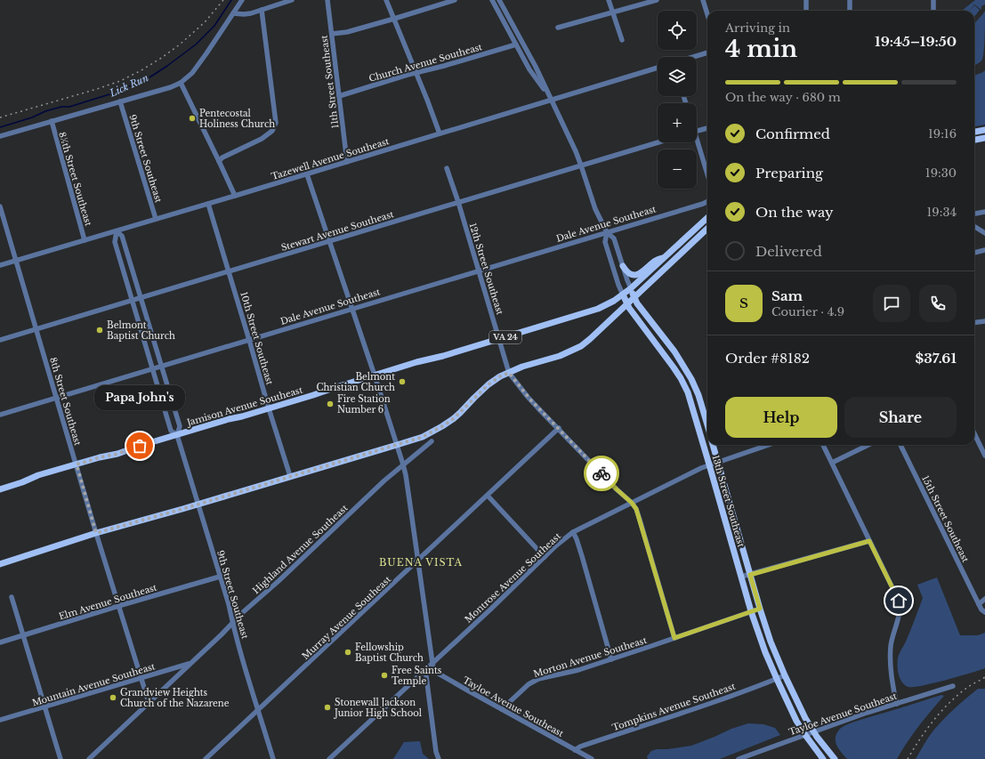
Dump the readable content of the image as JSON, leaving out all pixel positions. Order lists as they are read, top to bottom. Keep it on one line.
{"streets":{"main road":["VA 24","Jamison Avenue Southeast","13th Street Southeast"],"street":["Church Avenue Southeast","11th Street Southeast","9th Street Southeast","Tazewell Avenue Southeast","8½th Street Southeast","Dale Avenue Southeast","Stewart Avenue Southeast","12th Street Southeast","10th Street Southeast","8th Street Southeast","15th Street Southeast","Highland Avenue Southeast","Montrose Avenue Southeast","Elm Avenue Southeast","Murray Avenue Southeast","Morton Avenue Southeast","Mountain Avenue Southeast","Tayloe Avenue Southeast","Tompkins Avenue Southeast"]},"crossings":[["Church Avenue Southeast","11th Street Southeast"],["Church Avenue Southeast","13th Street Southeast"],["11th Street Southeast","Tazewell Avenue Southeast"],["9th Street Southeast","Tazewell Avenue Southeast"],["9th Street Southeast","Dale Avenue Southeast"],["9th Street Southeast","Stewart Avenue Southeast"],["9th Street Southeast","Jamison Avenue Southeast"],["9th Street Southeast","Highland Avenue Southeast"],["9th Street Southeast","Elm Avenue Southeast"],["9th Street Southeast","Murray Avenue Southeast"],["Tazewell Avenue Southeast","8½th Street Southeast"],["Tazewell Avenue Southeast","10th Street Southeast"],["Tazewell Avenue Southeast","8th Street Southeast"],["Tazewell Avenue Southeast","13th Street Southeast"],["Dale Avenue Southeast","12th Street Southeast"],["Dale Avenue Southeast","10th Street Southeast"],["Dale Avenue Southeast","8th Street Southeast"],["Dale Avenue Southeast","13th Street Southeast"],["Stewart Avenue Southeast","12th Street Southeast"],["Stewart Avenue Southeast","10th Street Southeast"],["Stewart Avenue Southeast","8th Street Southeast"],["Stewart Avenue Southeast","13th Street Southeast"],["12th Street Southeast","Jamison Avenue Southeast"],["12th Street Southeast","Montrose Avenue Southeast"],["12th Street Southeast","Murray Avenue Southeast"],["12th Street Southeast","Morton Avenue Southeast"],["10th Street Southeast","Jamison Avenue Southeast"],["8th Street Southeast","Jamison Avenue Southeast"],["8th Street Southeast","Highland Avenue Southeast"],["8th Street Southeast","Elm Avenue Southeast"],["8th Street Southeast","Mountain Avenue Southeast"],["Jamison Avenue Southeast","13th Street Southeast"],["13th Street Southeast","Montrose Avenue Southeast"],["13th Street Southeast","Morton Avenue Southeast"],["13th Street Southeast","Tayloe Avenue Southeast"],["13th Street Southeast","Tompkins Avenue Southeast"],["Highland Avenue Southeast","Mountain Avenue Southeast"],["Montrose Avenue Southeast","Tayloe Avenue Southeast"],["Morton Avenue Southeast","Tayloe Avenue Southeast"],["Tayloe Avenue Southeast","Tompkins Avenue Southeast"]],"districts":["BUENA VISTA"],"water":["Lick Run"],"places":["Pentecostal Holiness Church","Belmont Baptist Church","Belmont Christian Church","Fire Station Number 6","Papa John's","Fellowship Baptist Church","Free Saints Temple","Grandview Heights Church of the Nazarene","Stonewall Jackson Junior High School"],"page":{"map_buttons":["+","−"],"heading":["4 min","Arriving in","19:45–19:50"],"panel":["Sam","Courier · 4.9","Order #8182","$37.61"],"bar":"On the way · 680 m","list":[["Confirmed","19:16"],["Preparing","19:30"],["On the way","19:34"],"Delivered"],"round":"S","bubble":"Papa John's","buttons":["Help","Share"]}}
